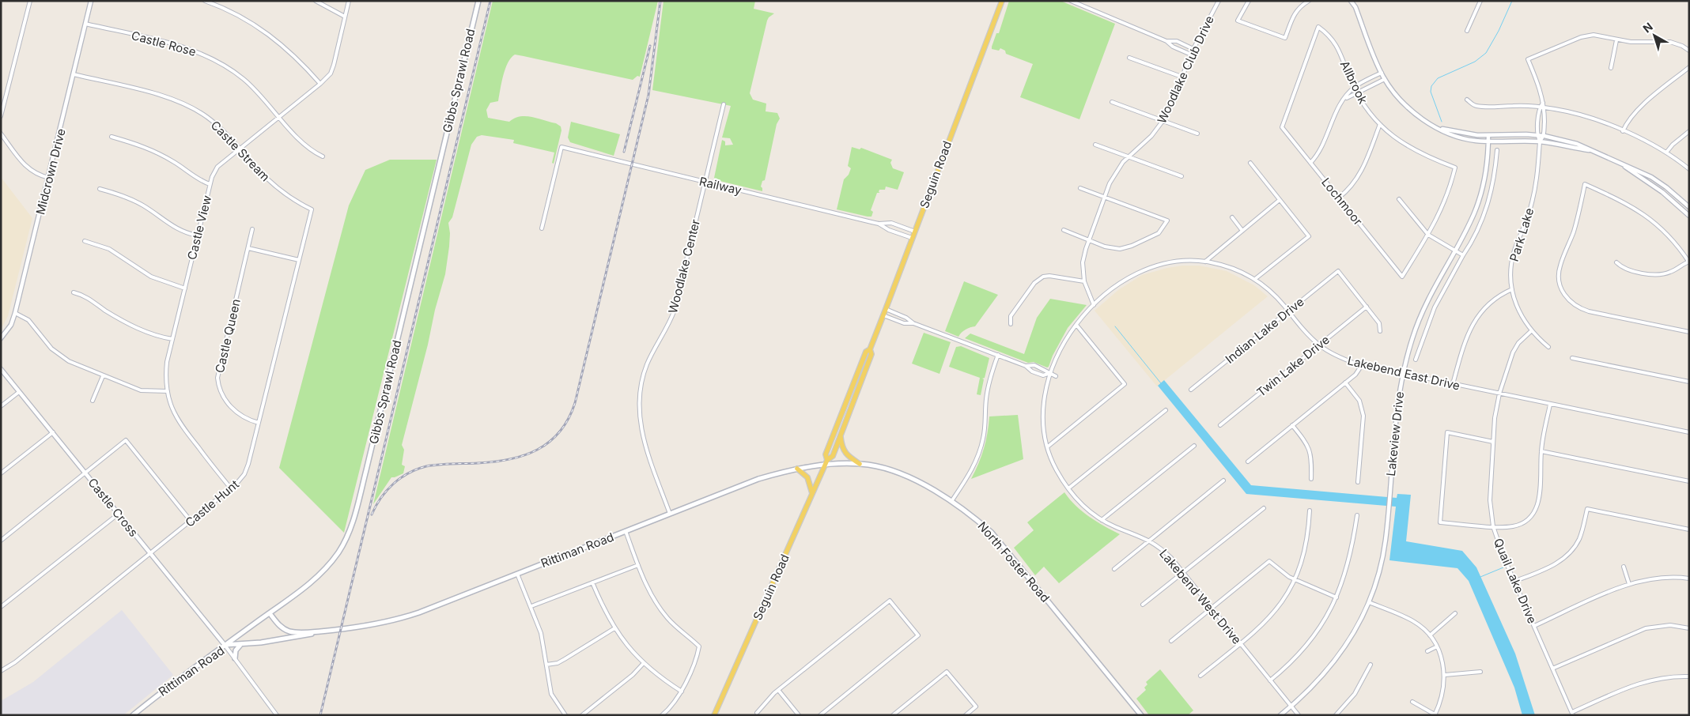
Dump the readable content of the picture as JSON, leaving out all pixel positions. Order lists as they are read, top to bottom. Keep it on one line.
{"streets":{"main road":["Gibbs Sprawl Road","Seguin Road","Rittiman Road","North Foster Road"],"street":["Castle Rose","Woodlake Club Drive","Allbrook","Castle Stream","Midcrown Drive","Railway","Lochmoor","Castle View","Park Lake","Woodlake Center","Indian Lake Drive","Castle Queen","Twin Lake Drive","Lakebend East Drive","Lakeview Drive","Castle Hunt","Castle Cross","Quail Lake Drive","Lakebend West Drive"]},"crossings":[["Castle Rose","Midcrown Drive"],["Castle Rose","Castle View"],["Woodlake Club Drive","Lakebend East Drive"],["Gibbs Sprawl Road","Castle Cross"],["Gibbs Sprawl Road","Rittiman Road"],["Allbrook","Lochmoor"],["Castle Stream","Midcrown Drive"],["Castle Stream","Castle View"],["Castle Stream","Castle Hunt"],["Seguin Road","Railway"],["Seguin Road","Rittiman Road"],["Seguin Road","North Foster Road"],["Railway","Woodlake Center"],["Castle View","Castle Hunt"],["Park Lake","Quail Lake Drive"],["Woodlake Center","Rittiman Road"],["Indian Lake Drive","Twin Lake Drive"],["Indian Lake Drive","Lakebend East Drive"],["Castle Queen","Castle Hunt"],["Twin Lake Drive","Lakebend East Drive"],["Lakebend East Drive","Lakeview Drive"],["Lakebend East Drive","Quail Lake Drive"],["Lakebend East Drive","Lakebend West Drive"],["Lakeview Drive","Lakebend West Drive"],["Castle Hunt","Castle Cross"],["Castle Cross","Rittiman Road"],["Rittiman Road","North Foster Road"]],"north":"top left"}
